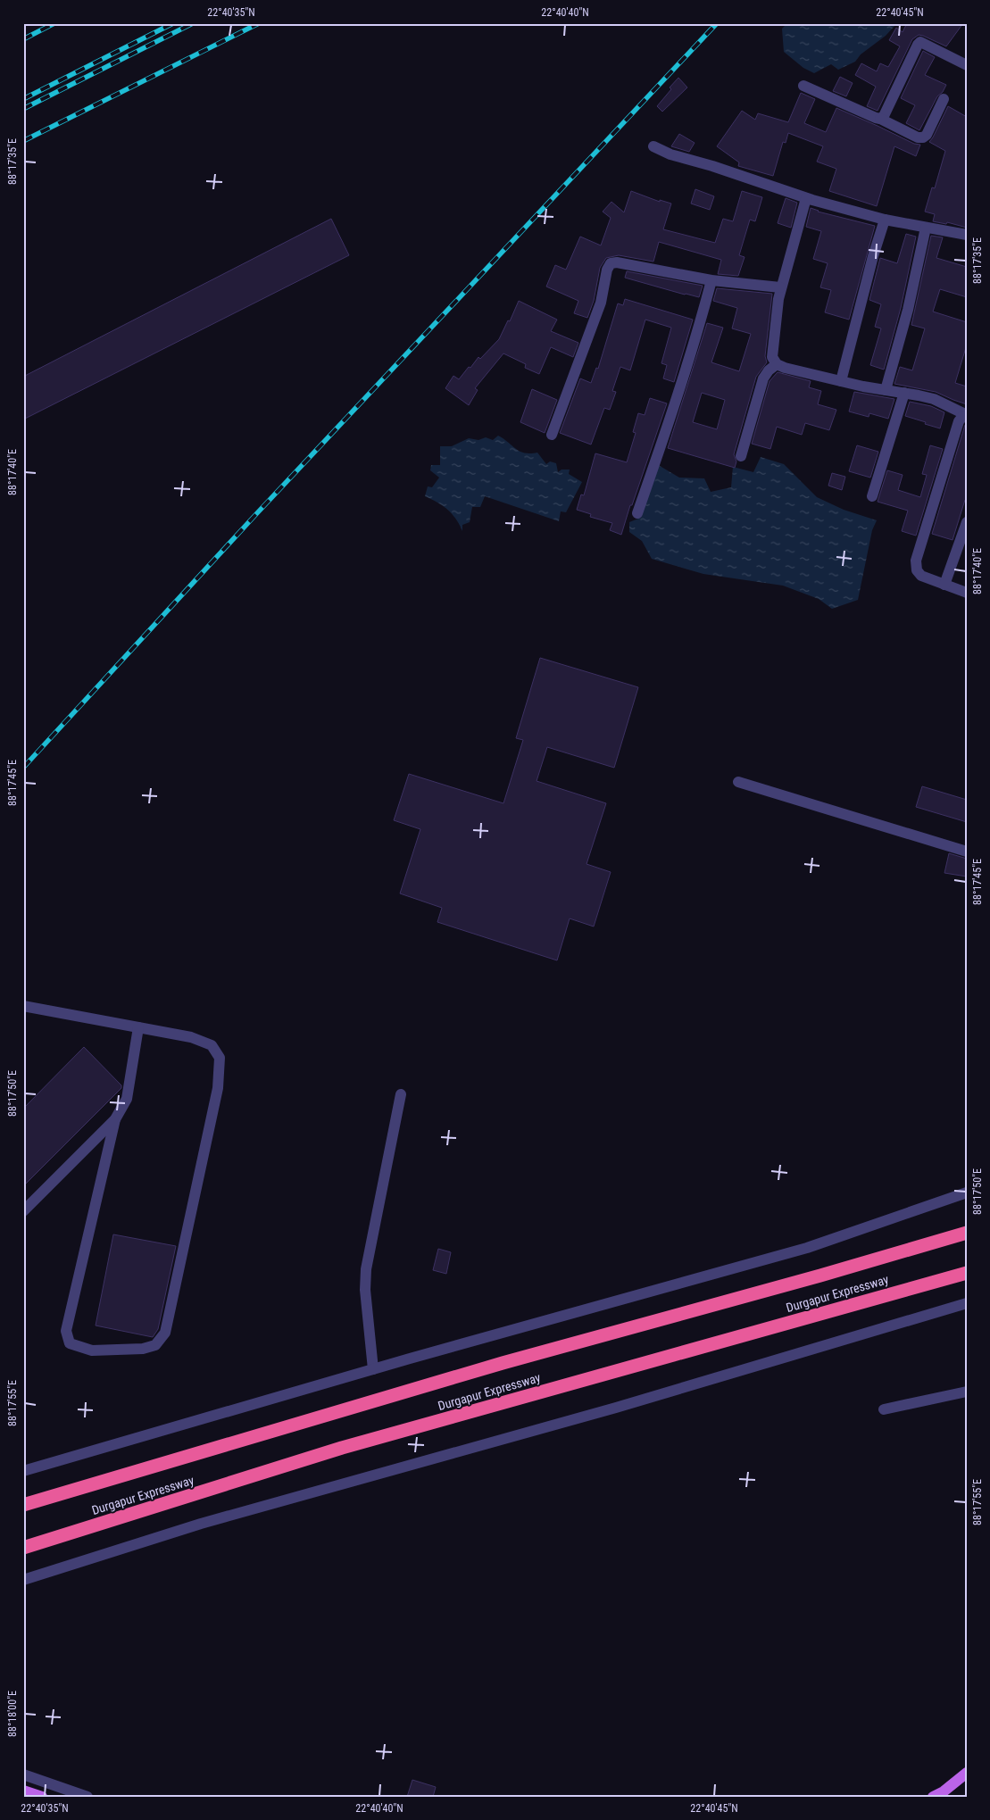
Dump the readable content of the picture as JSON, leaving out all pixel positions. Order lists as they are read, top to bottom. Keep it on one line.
{"streets":{"highway":["Durgapur Expressway"]},"coordinates":["22°40'35\"N","22°40'40\"N","22°40'45\"N","88°17'35\"E","88°17'40\"E","88°17'45\"E","88°17'50\"E","88°17'55\"E","88°18'00\"E"]}
